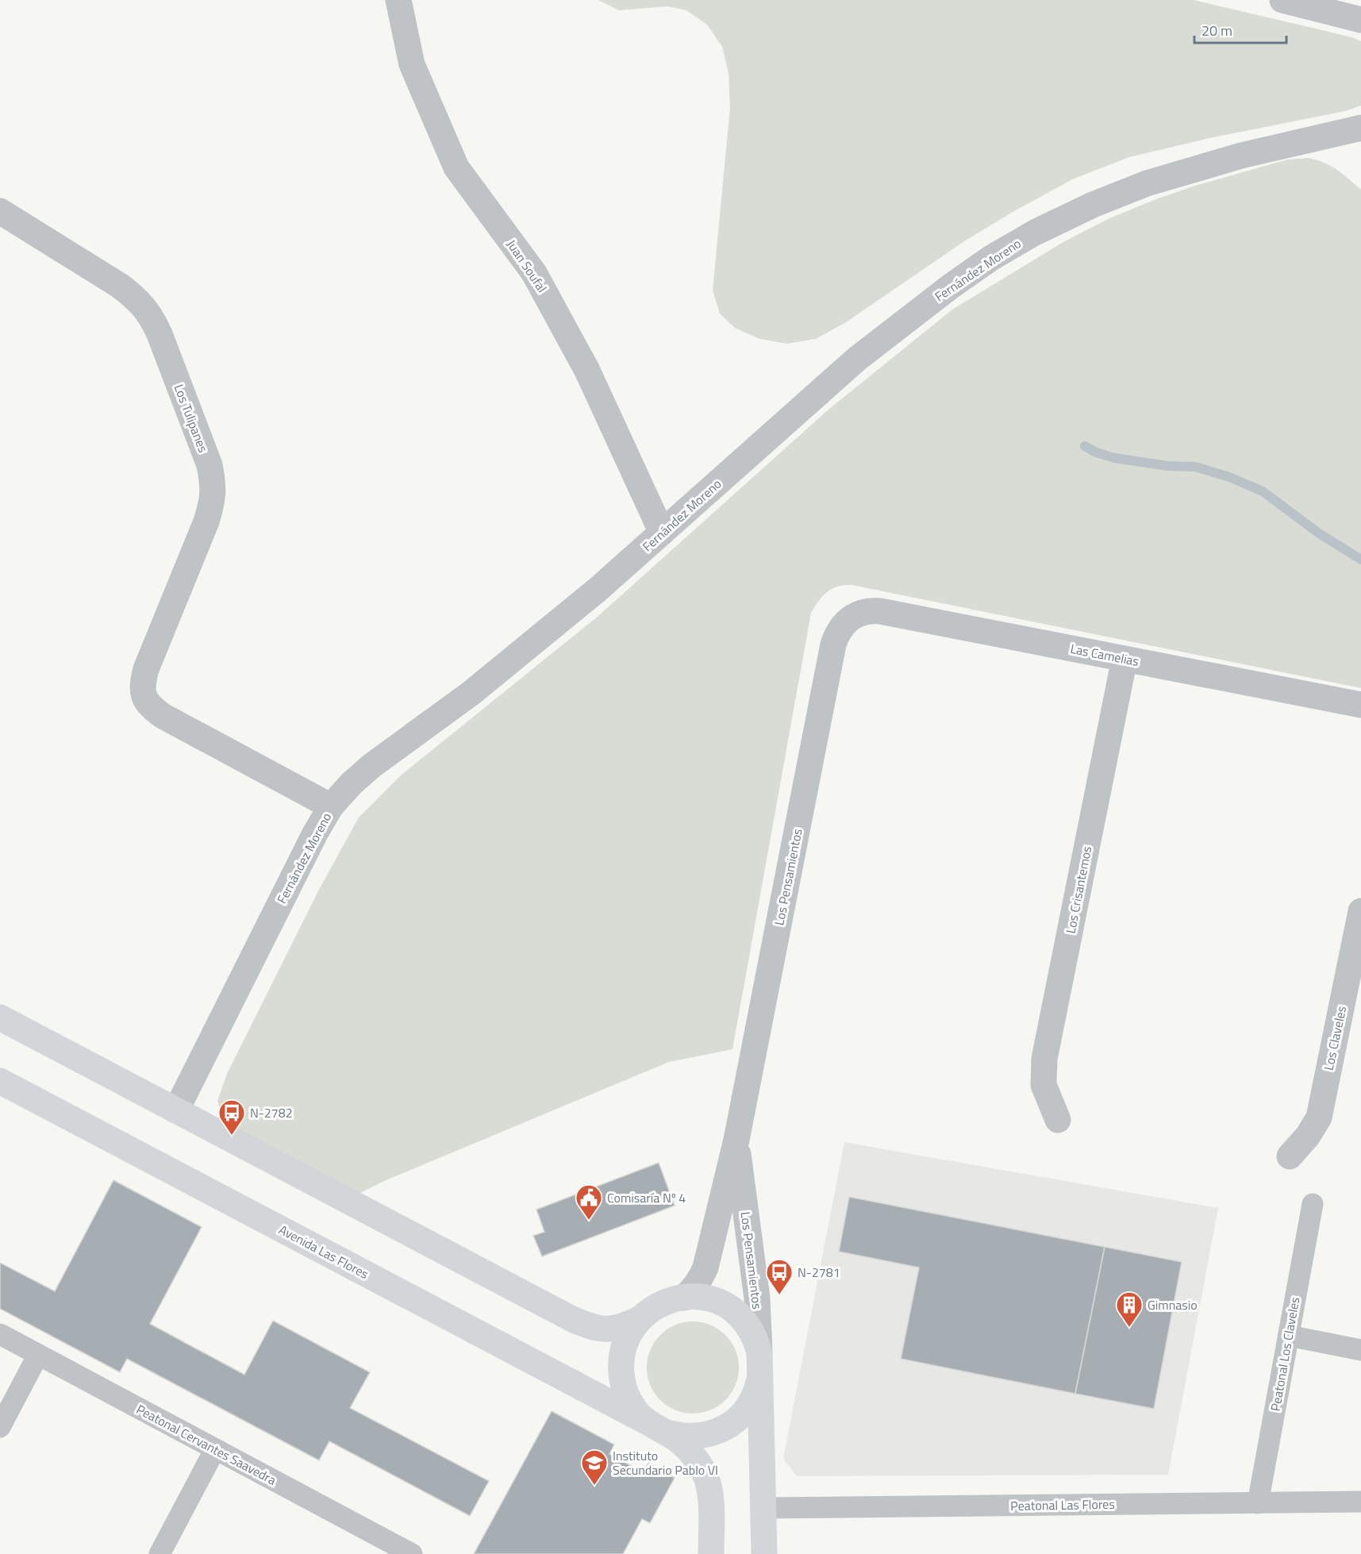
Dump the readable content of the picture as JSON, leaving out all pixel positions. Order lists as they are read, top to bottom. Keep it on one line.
{"streets":{"main road":["Los Pensamientos","Avenida Las Flores"],"street":["Juan Soufal","Fernández Moreno","Los Tulipanes","Las Camelias","Los Crisantemos","Los Claveles","Peatonal Los Claveles","Peatonal Cervantes Saavedra","Peatonal Las Flores"]},"crossings":[["Juan Soufal","Fernández Moreno"],["Fernández Moreno","Los Tulipanes"],["Las Camelias","Los Pensamientos"],["Las Camelias","Los Crisantemos"],["Los Pensamientos","Avenida Las Flores"],["Los Pensamientos","Peatonal Las Flores"],["Peatonal Los Claveles","Peatonal Las Flores"]],"places":{"bus stop":["N-2782","N-2781"],"public building":["Comisaría Nº 4"],"building":["Gimnasio"],"school or university":["Instituto Secundario Pablo VI"]},"scale_bar":"20 m"}
